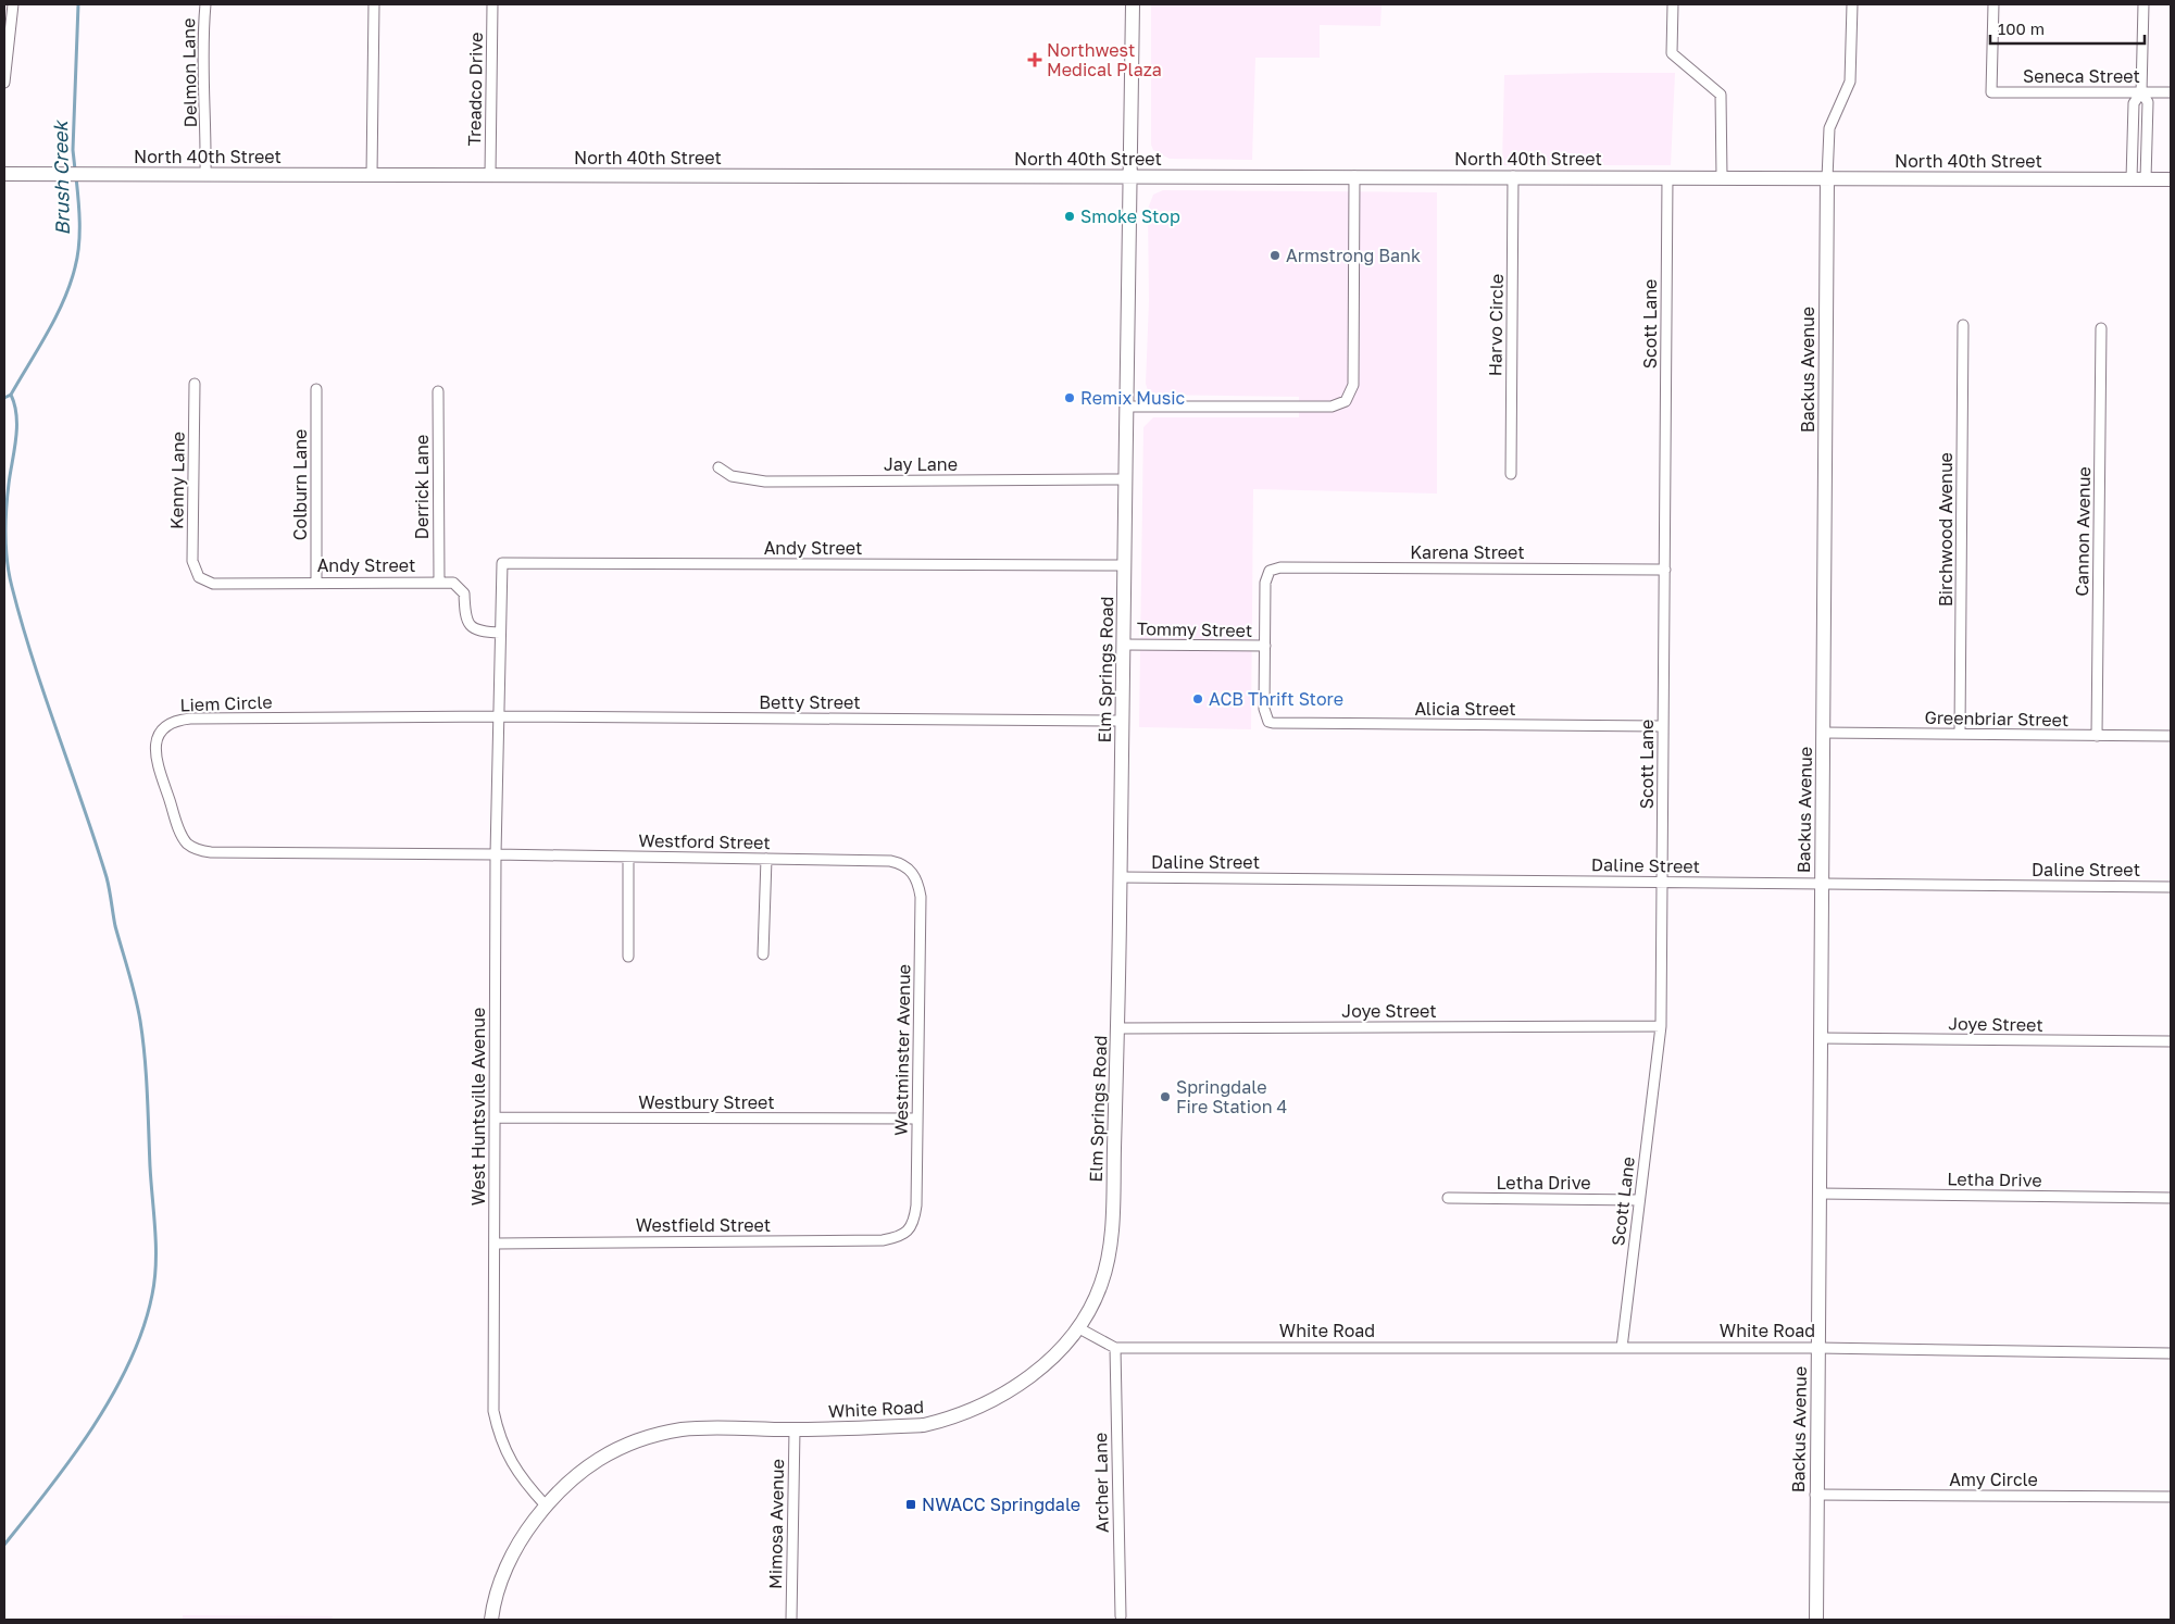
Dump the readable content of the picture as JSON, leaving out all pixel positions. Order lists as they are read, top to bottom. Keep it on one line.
{"streets":{"street":["Delmon Lane","Seneca Street","Treadco Drive","North 40th Street","Scott Lane","Harvo Circle","Backus Avenue","Jay Lane","Kenny Lane","Colburn Lane","Derrick Lane","Birchwood Avenue","Cannon Avenue","Andy Street","Karena Street","Tommy Street","Elm Springs Road","Betty Street","Liem Circle","Alicia Street","Greenbriar Street","Westford Street","Daline Street","Joye Street","Westminster Avenue","Westbury Street","West Huntsville Avenue","Letha Drive","Westfield Street","White Road","Amy Circle","Archer Lane","Mimosa Avenue"]},"crossings":[["Delmon Lane","North 40th Street"],["Treadco Drive","North 40th Street"],["North 40th Street","Scott Lane"],["North 40th Street","Harvo Circle"],["North 40th Street","Backus Avenue"],["North 40th Street","Elm Springs Road"],["Scott Lane","Karena Street"],["Scott Lane","Alicia Street"],["Scott Lane","Daline Street"],["Scott Lane","Joye Street"],["Scott Lane","Letha Drive"],["Scott Lane","White Road"],["Backus Avenue","Greenbriar Street"],["Backus Avenue","Daline Street"],["Backus Avenue","Joye Street"],["Backus Avenue","Letha Drive"],["Backus Avenue","White Road"],["Backus Avenue","Amy Circle"],["Jay Lane","Elm Springs Road"],["Kenny Lane","Andy Street"],["Colburn Lane","Andy Street"],["Derrick Lane","Andy Street"],["Birchwood Avenue","Greenbriar Street"],["Cannon Avenue","Greenbriar Street"],["Andy Street","Elm Springs Road"],["Andy Street","West Huntsville Avenue"],["Karena Street","Tommy Street"],["Karena Street","Alicia Street"],["Tommy Street","Elm Springs Road"],["Tommy Street","Alicia Street"],["Elm Springs Road","Betty Street"],["Elm Springs Road","Daline Street"],["Elm Springs Road","Joye Street"],["Elm Springs Road","White Road"],["Betty Street","Liem Circle"],["Betty Street","West Huntsville Avenue"],["Liem Circle","Westford Street"],["Liem Circle","West Huntsville Avenue"],["Westford Street","Westminster Avenue"],["Westford Street","West Huntsville Avenue"],["Westminster Avenue","Westbury Street"],["Westminster Avenue","Westfield Street"],["Westbury Street","West Huntsville Avenue"],["West Huntsville Avenue","Westfield Street"],["West Huntsville Avenue","White Road"],["White Road","Archer Lane"],["White Road","Mimosa Avenue"]],"water":["Brush Creek"],"places":{"health":["Northwest Medical Plaza"],"other":["Smoke Stop","Armstrong Bank","Remix Music","ACB Thrift Store","Springdale Fire Station 4"],"transit":["NWACC Springdale"]},"scale_bar":"100 m"}
